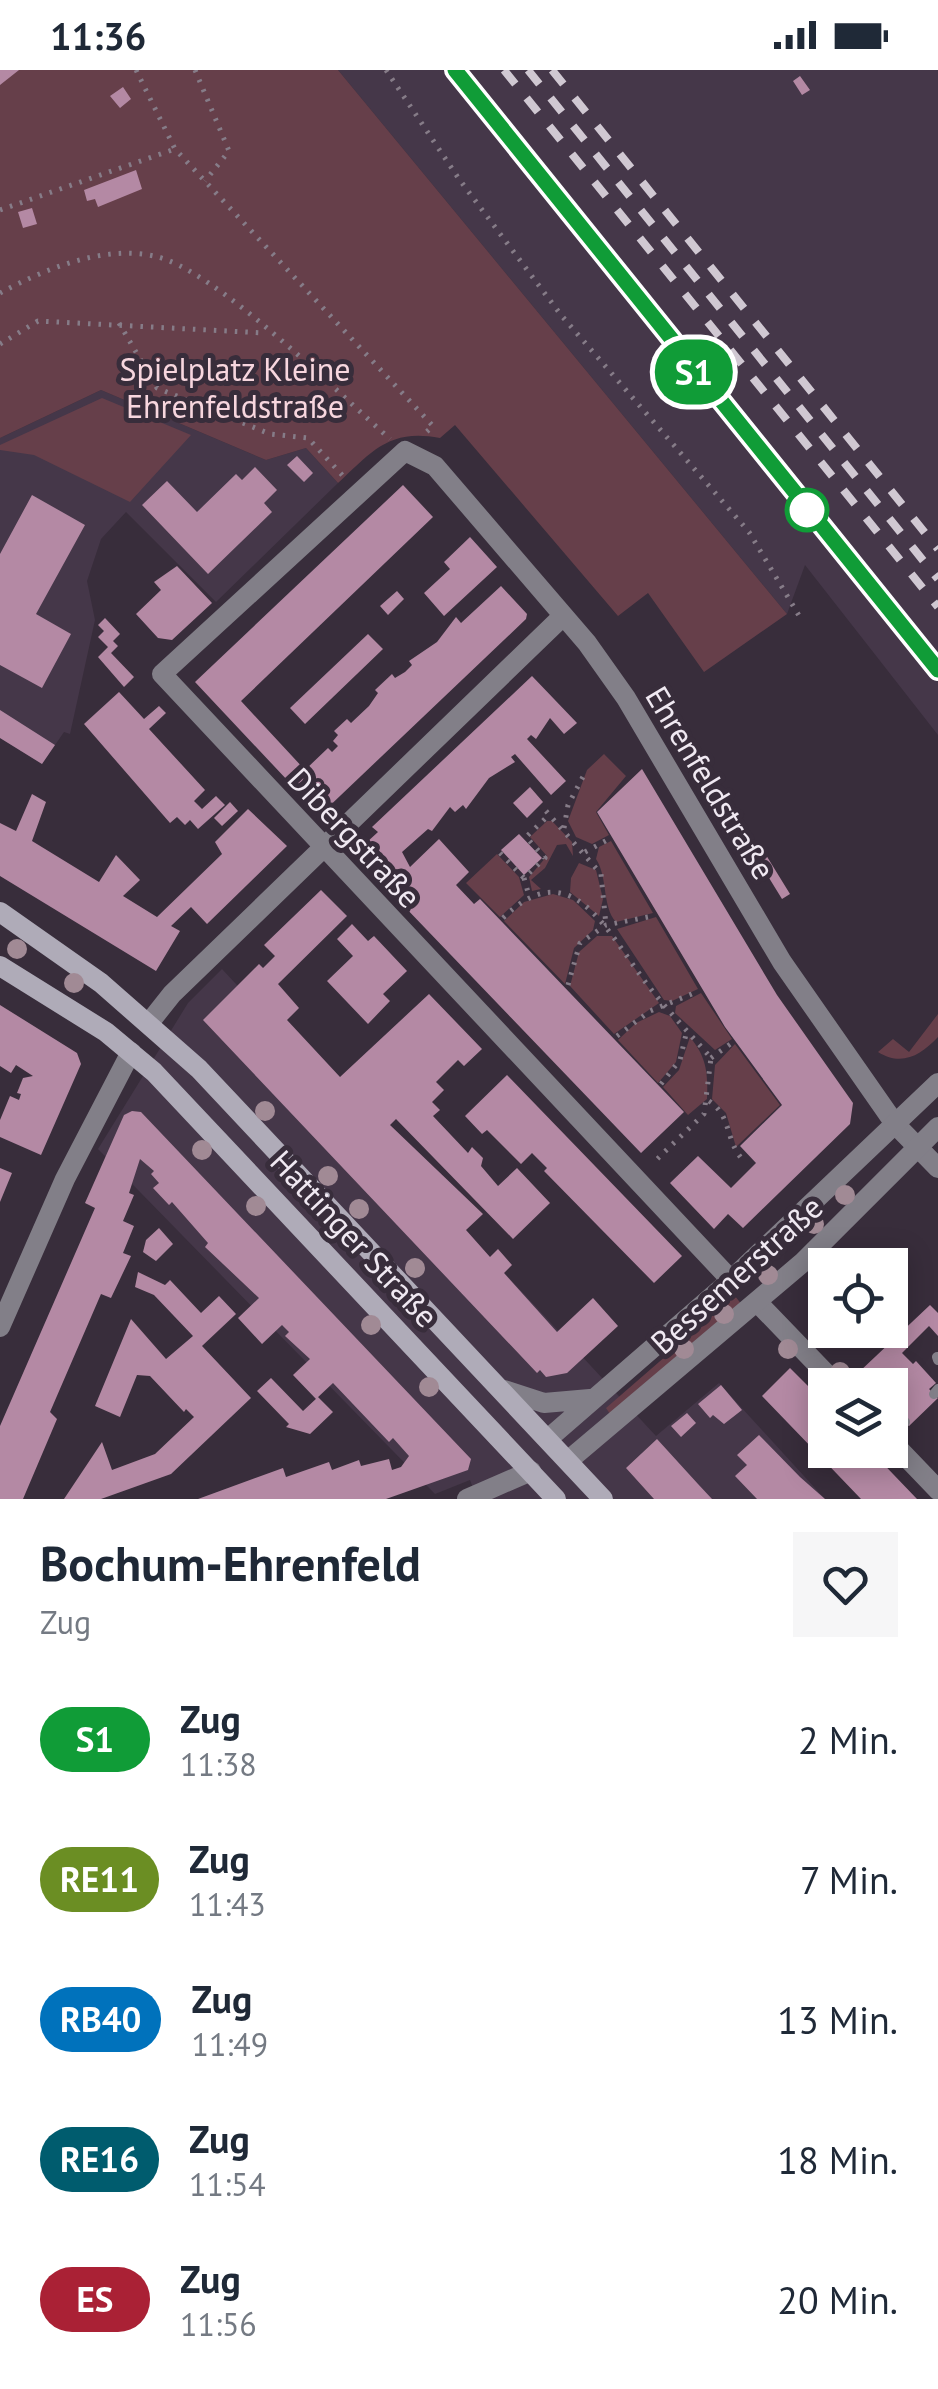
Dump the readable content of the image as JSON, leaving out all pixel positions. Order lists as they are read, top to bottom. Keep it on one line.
{"streets":{"main road":["Hattinger Straße"],"street":["Ehrenfeldstraße","Dibergstraße","Bessemerstraße"]},"crossings":[["Ehrenfeldstraße","Dibergstraße"],["Ehrenfeldstraße","Bessemerstraße"],["Dibergstraße","Bessemerstraße"],["Hattinger Straße","Bessemerstraße"]],"parks":["Spielplatz Kleine Ehrenfeldstraße"],"page":{"status":"11:36","on_map":"S1","heading":["Bochum-Ehrenfeld","Zug"],"list":[{"mark":"S1","name":"Zug","note":"11:38","value":"2 Min."},{"mark":"RE11","name":"Zug","note":"11:43","value":"7 Min."},{"mark":"RB40","name":"Zug","note":"11:49","value":"13 Min."},{"mark":"RE16","name":"Zug","note":"11:54","value":"18 Min."},{"mark":"ES","name":"Zug","note":"11:56","value":"20 Min."}]}}
